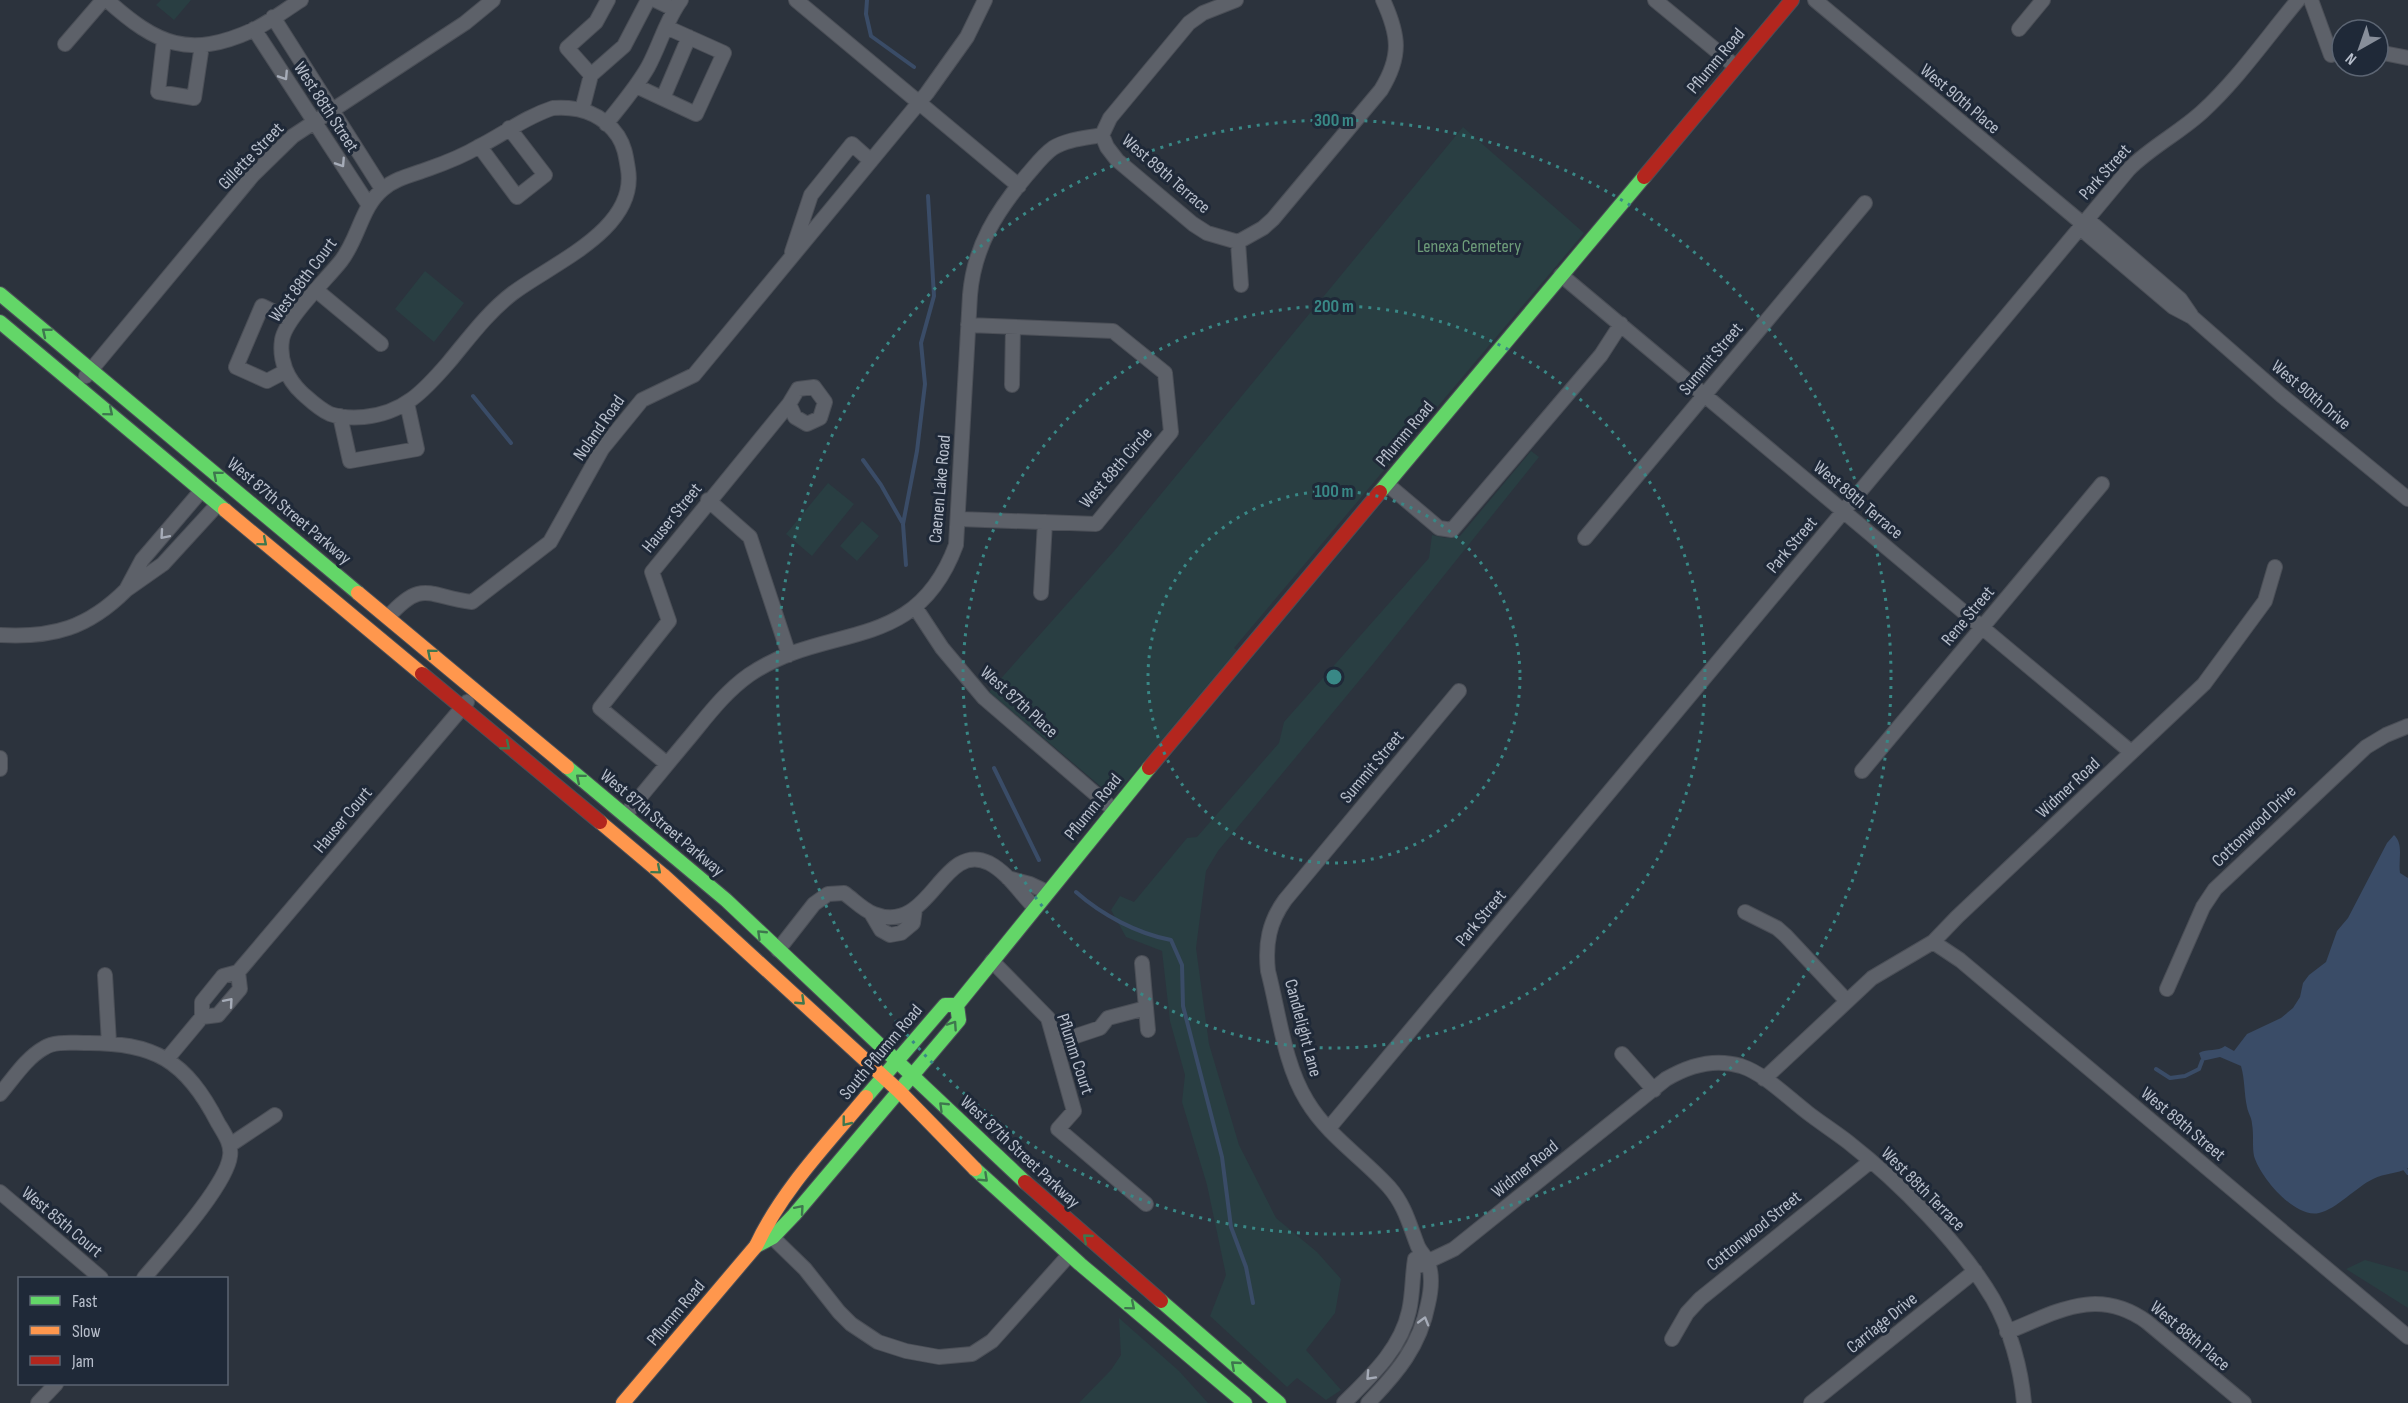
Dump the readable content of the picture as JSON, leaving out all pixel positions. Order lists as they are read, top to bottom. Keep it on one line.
{"streets":{"main road":["Pflumm Road","West 87th Street Parkway","South Pflumm Road"],"street":["West 90th Place","West 88th Street","Gillette Street","Park Street","West 89th Terrace","West 88th Court","Summit Street","West 90th Drive","Noland Road","West 88th Circle","Caenen Lake Road","Hauser Street","Rene Street","West 87th Place","Widmer Road","Hauser Court","Cottonwood Drive","Candlelight Lane","Pflumm Court","West 89th Street","West 88th Terrace","West 85th Court","Cottonwood Street","Carriage Drive","West 88th Place"]},"crossings":[["Pflumm Road","West 89th Terrace"],["Pflumm Road","West 87th Place"],["Pflumm Road","South Pflumm Road"],["Pflumm Road","Pflumm Court"],["West 90th Place","Park Street"],["West 90th Place","West 90th Drive"],["West 88th Street","Gillette Street"],["West 88th Street","West 88th Court"],["Gillette Street","West 87th Street Parkway"],["Park Street","West 89th Terrace"],["Park Street","West 90th Drive"],["Park Street","Candlelight Lane"],["West 89th Terrace","Summit Street"],["West 89th Terrace","Caenen Lake Road"],["West 89th Terrace","Rene Street"],["West 89th Terrace","Widmer Road"],["Summit Street","Candlelight Lane"],["Noland Road","West 87th Street Parkway"],["West 88th Circle","Caenen Lake Road"],["Caenen Lake Road","West 87th Street Parkway"],["Caenen Lake Road","Hauser Street"],["Caenen Lake Road","West 87th Place"],["West 87th Street Parkway","Hauser Court"],["West 87th Street Parkway","South Pflumm Road"],["Widmer Road","Candlelight Lane"],["Widmer Road","West 89th Street"],["Widmer Road","West 88th Terrace"],["West 88th Terrace","Cottonwood Street"],["West 88th Terrace","Carriage Drive"],["West 88th Terrace","West 88th Place"]],"parks":["Lenexa Cemetery"],"legend":["Fast","Slow","Jam"],"north":"bottom left","rings":["300 m","200 m","100 m"]}
